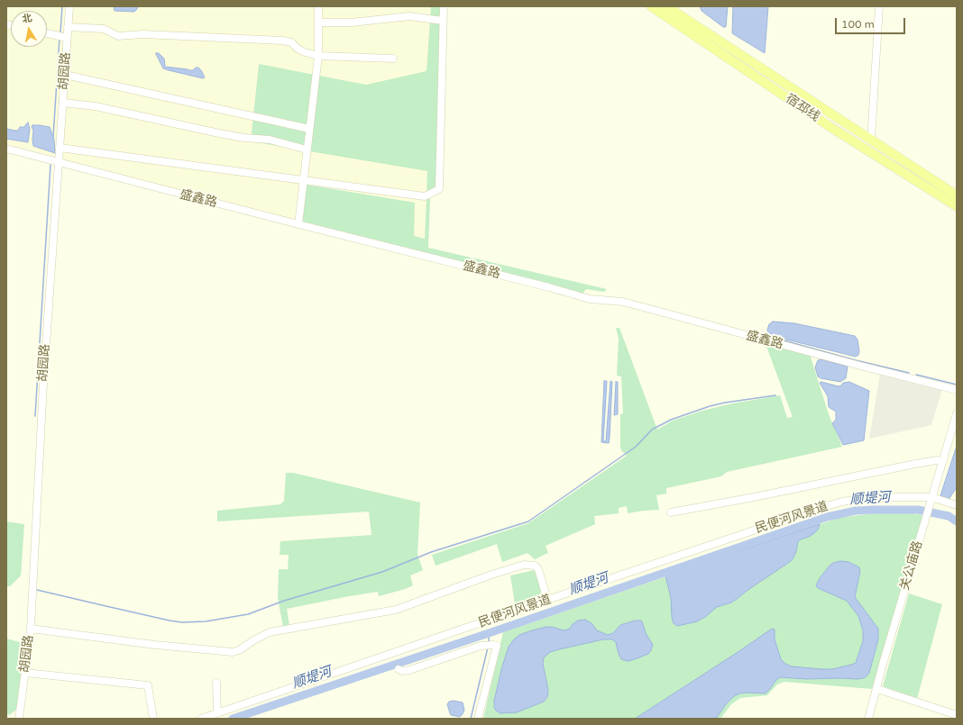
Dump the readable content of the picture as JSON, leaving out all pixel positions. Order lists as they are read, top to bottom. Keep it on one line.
{"streets":{"main road":["宿邳线"],"street":["胡园路","盛鑫路","民便河风景道","关公庙路"]},"crossings":[["胡园路","盛鑫路"],["民便河风景道","关公庙路"]],"water":["顺堤河"],"scale_bar":"100 m","north":"top"}
